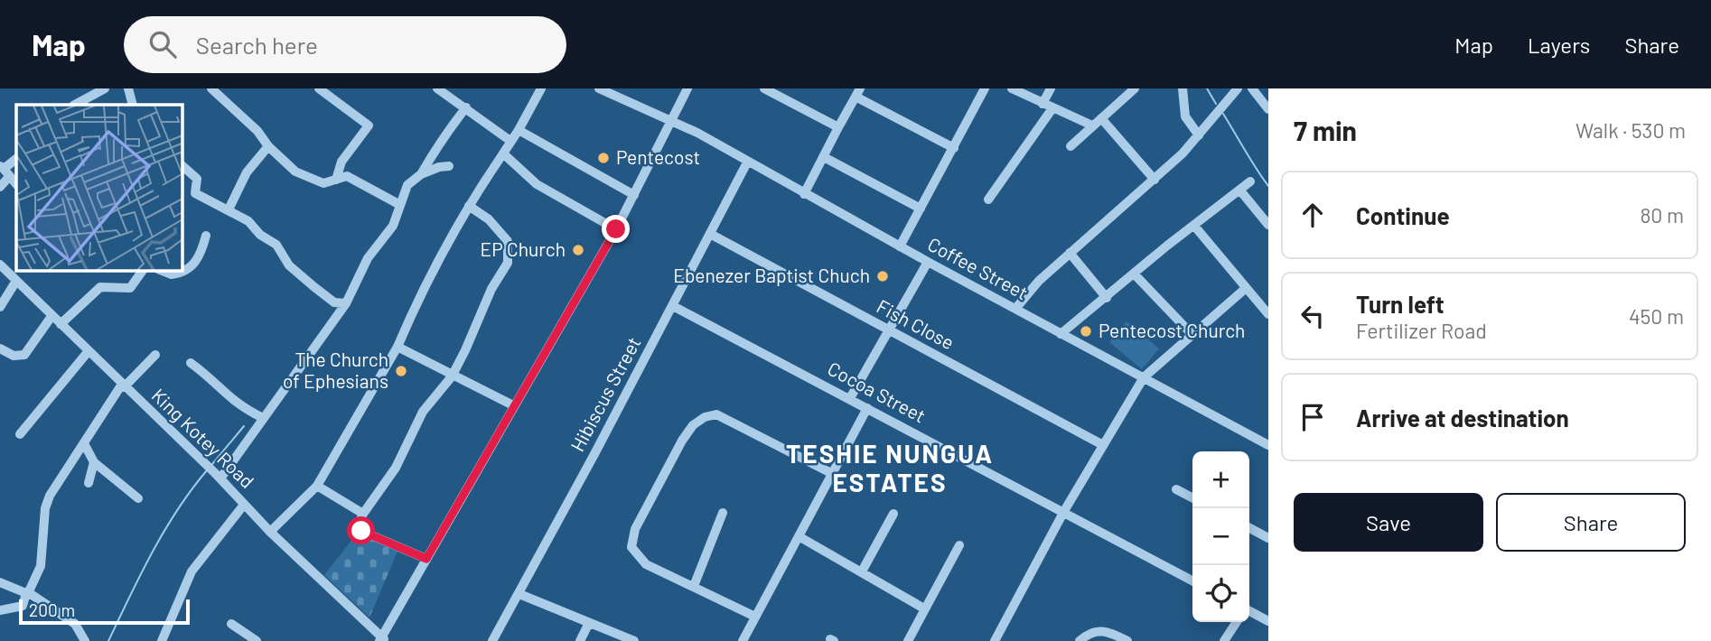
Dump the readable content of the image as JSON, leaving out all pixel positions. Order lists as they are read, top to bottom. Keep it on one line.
{"streets":{"street":["Coffee Street","Fish Close","Cocoa Street","Hibiscus Street","King Kotey Road"]},"crossings":[["Coffee Street","Hibiscus Street"],["Fish Close","Hibiscus Street"],["Cocoa Street","Hibiscus Street"]],"districts":["TESHIE NUNGUA ESTATES"],"places":["Pentecost","EP Church","Ebenezer Baptist Chuch","Pentecost Church","The Church of Ephesians"],"scale_bar":"200 m","page":{"header":"Map","search":"Search here","nav":["Map","Layers","Share"],"heading":["7 min","Walk · 530 m"],"list":[["Continue","80 m"],["Turn left","Fertilizer Road","450 m"],"Arrive at destination"],"map_buttons":["+","−"],"buttons":["Save","Share"],"scale":"200 m"}}
